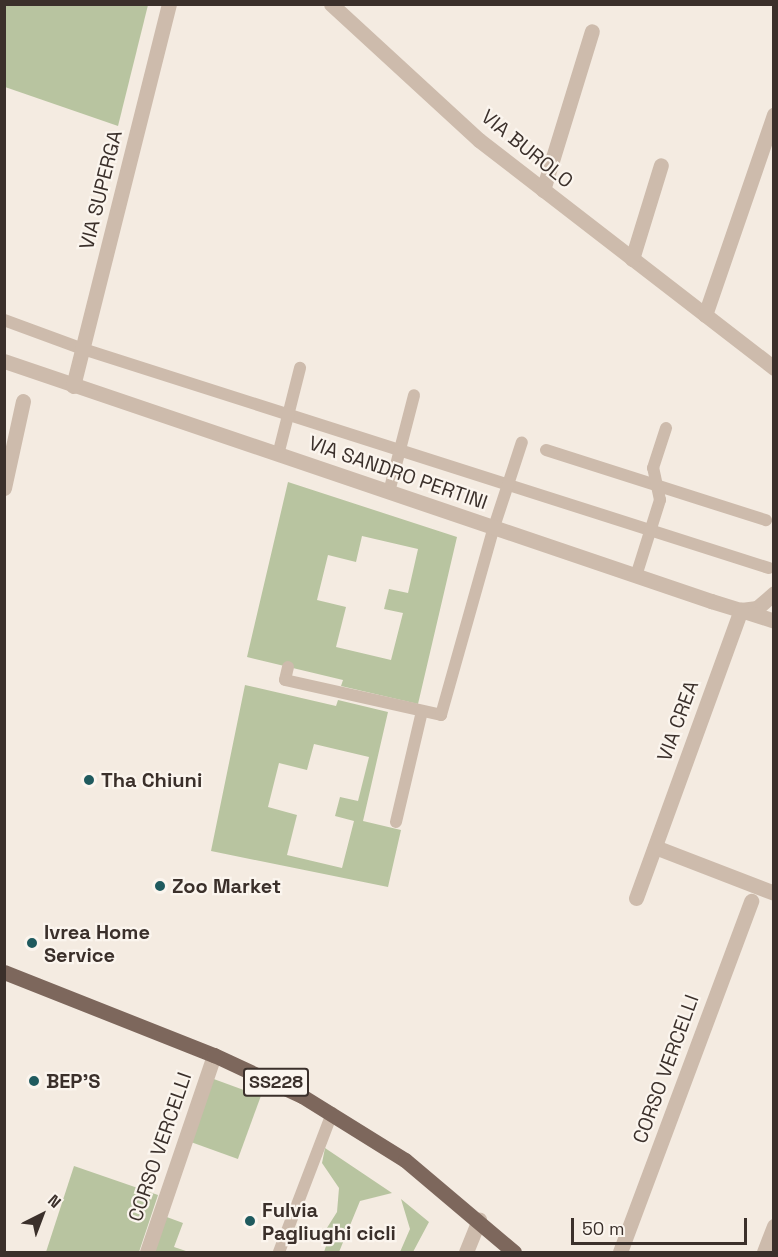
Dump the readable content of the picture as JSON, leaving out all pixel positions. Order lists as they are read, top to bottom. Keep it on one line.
{"streets":{"main road":["CORSO VERCELLI","SS228"],"street":["VIA BUROLO","VIA SUPERGA","VIA SANDRO PERTINI","VIA CREA"]},"crossings":[["VIA SUPERGA","VIA SANDRO PERTINI"],["VIA SANDRO PERTINI","VIA CREA"]],"places":["Tha Chiuni","Zoo Market","Ivrea Home Service","BEP'S","Fulvia Pagliughi cicli"],"scale_bar":"50 m","north":"top right"}
